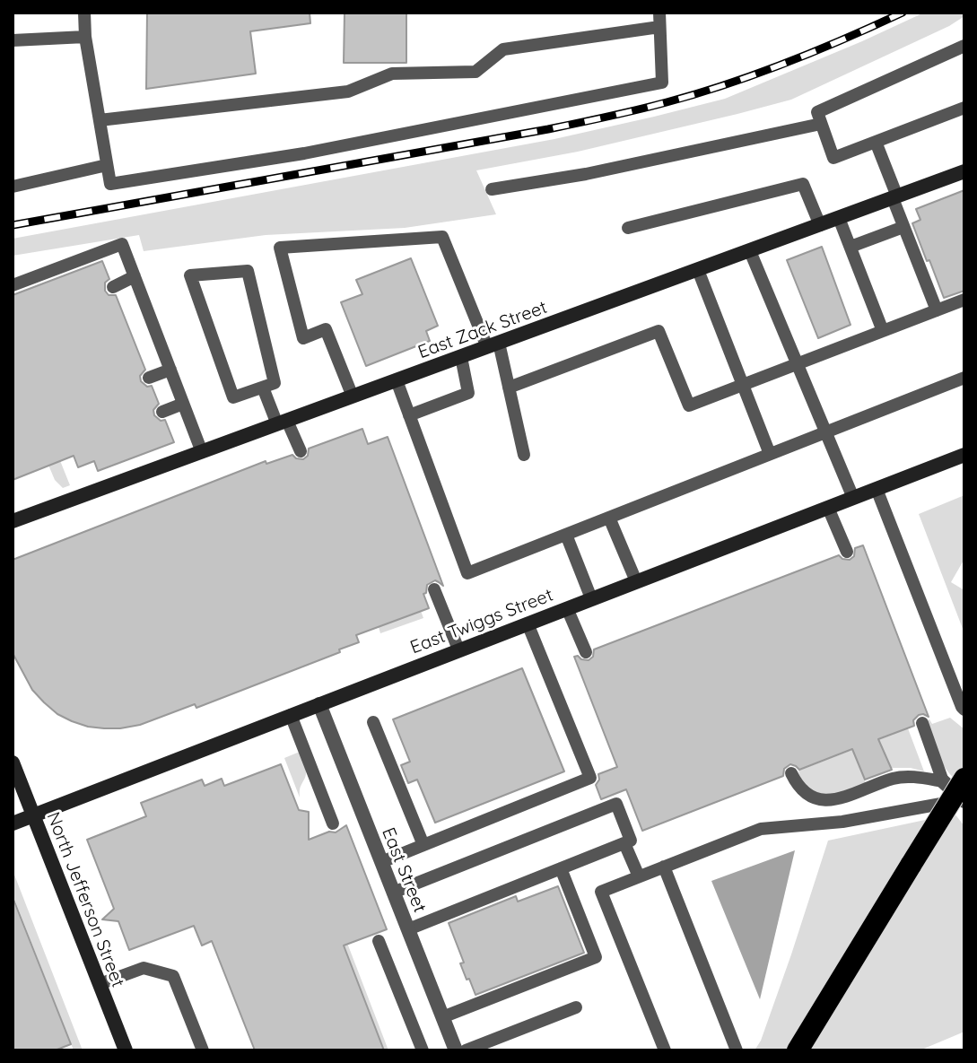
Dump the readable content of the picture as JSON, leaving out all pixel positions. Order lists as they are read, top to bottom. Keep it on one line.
{"streets":{"street":["East Zack Street","East Twiggs Street","East Street","North Jefferson Street"]},"crossings":[["East Twiggs Street","East Street"],["East Twiggs Street","North Jefferson Street"]]}
